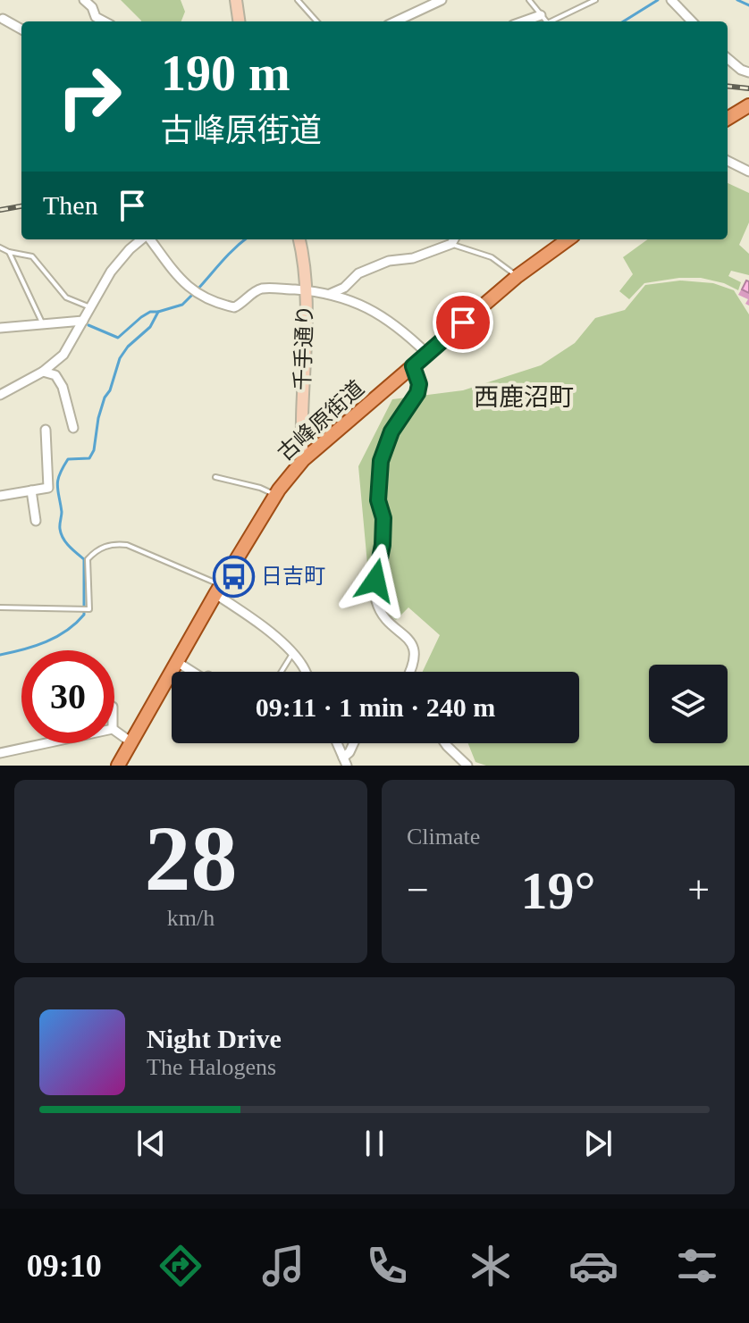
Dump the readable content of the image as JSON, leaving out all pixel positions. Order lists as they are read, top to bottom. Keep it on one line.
{"streets":{"main road":["古峰原街道"],"street":["千手通り"]},"crossings":[["千手通り","古峰原街道"]],"districts":["西鹿沼町"],"places":{"bus stop":["日吉町"]},"page":{"turn":["190 m","古峰原街道"],"then":"Then","limit":"30","trip":"09:11 · 1 min · 240 m","tile":[["28","km/h"],"Climate"],"heat":["−","19°","+"],"song":["Night Drive","The Halogens"],"tabs":"09:10"}}
